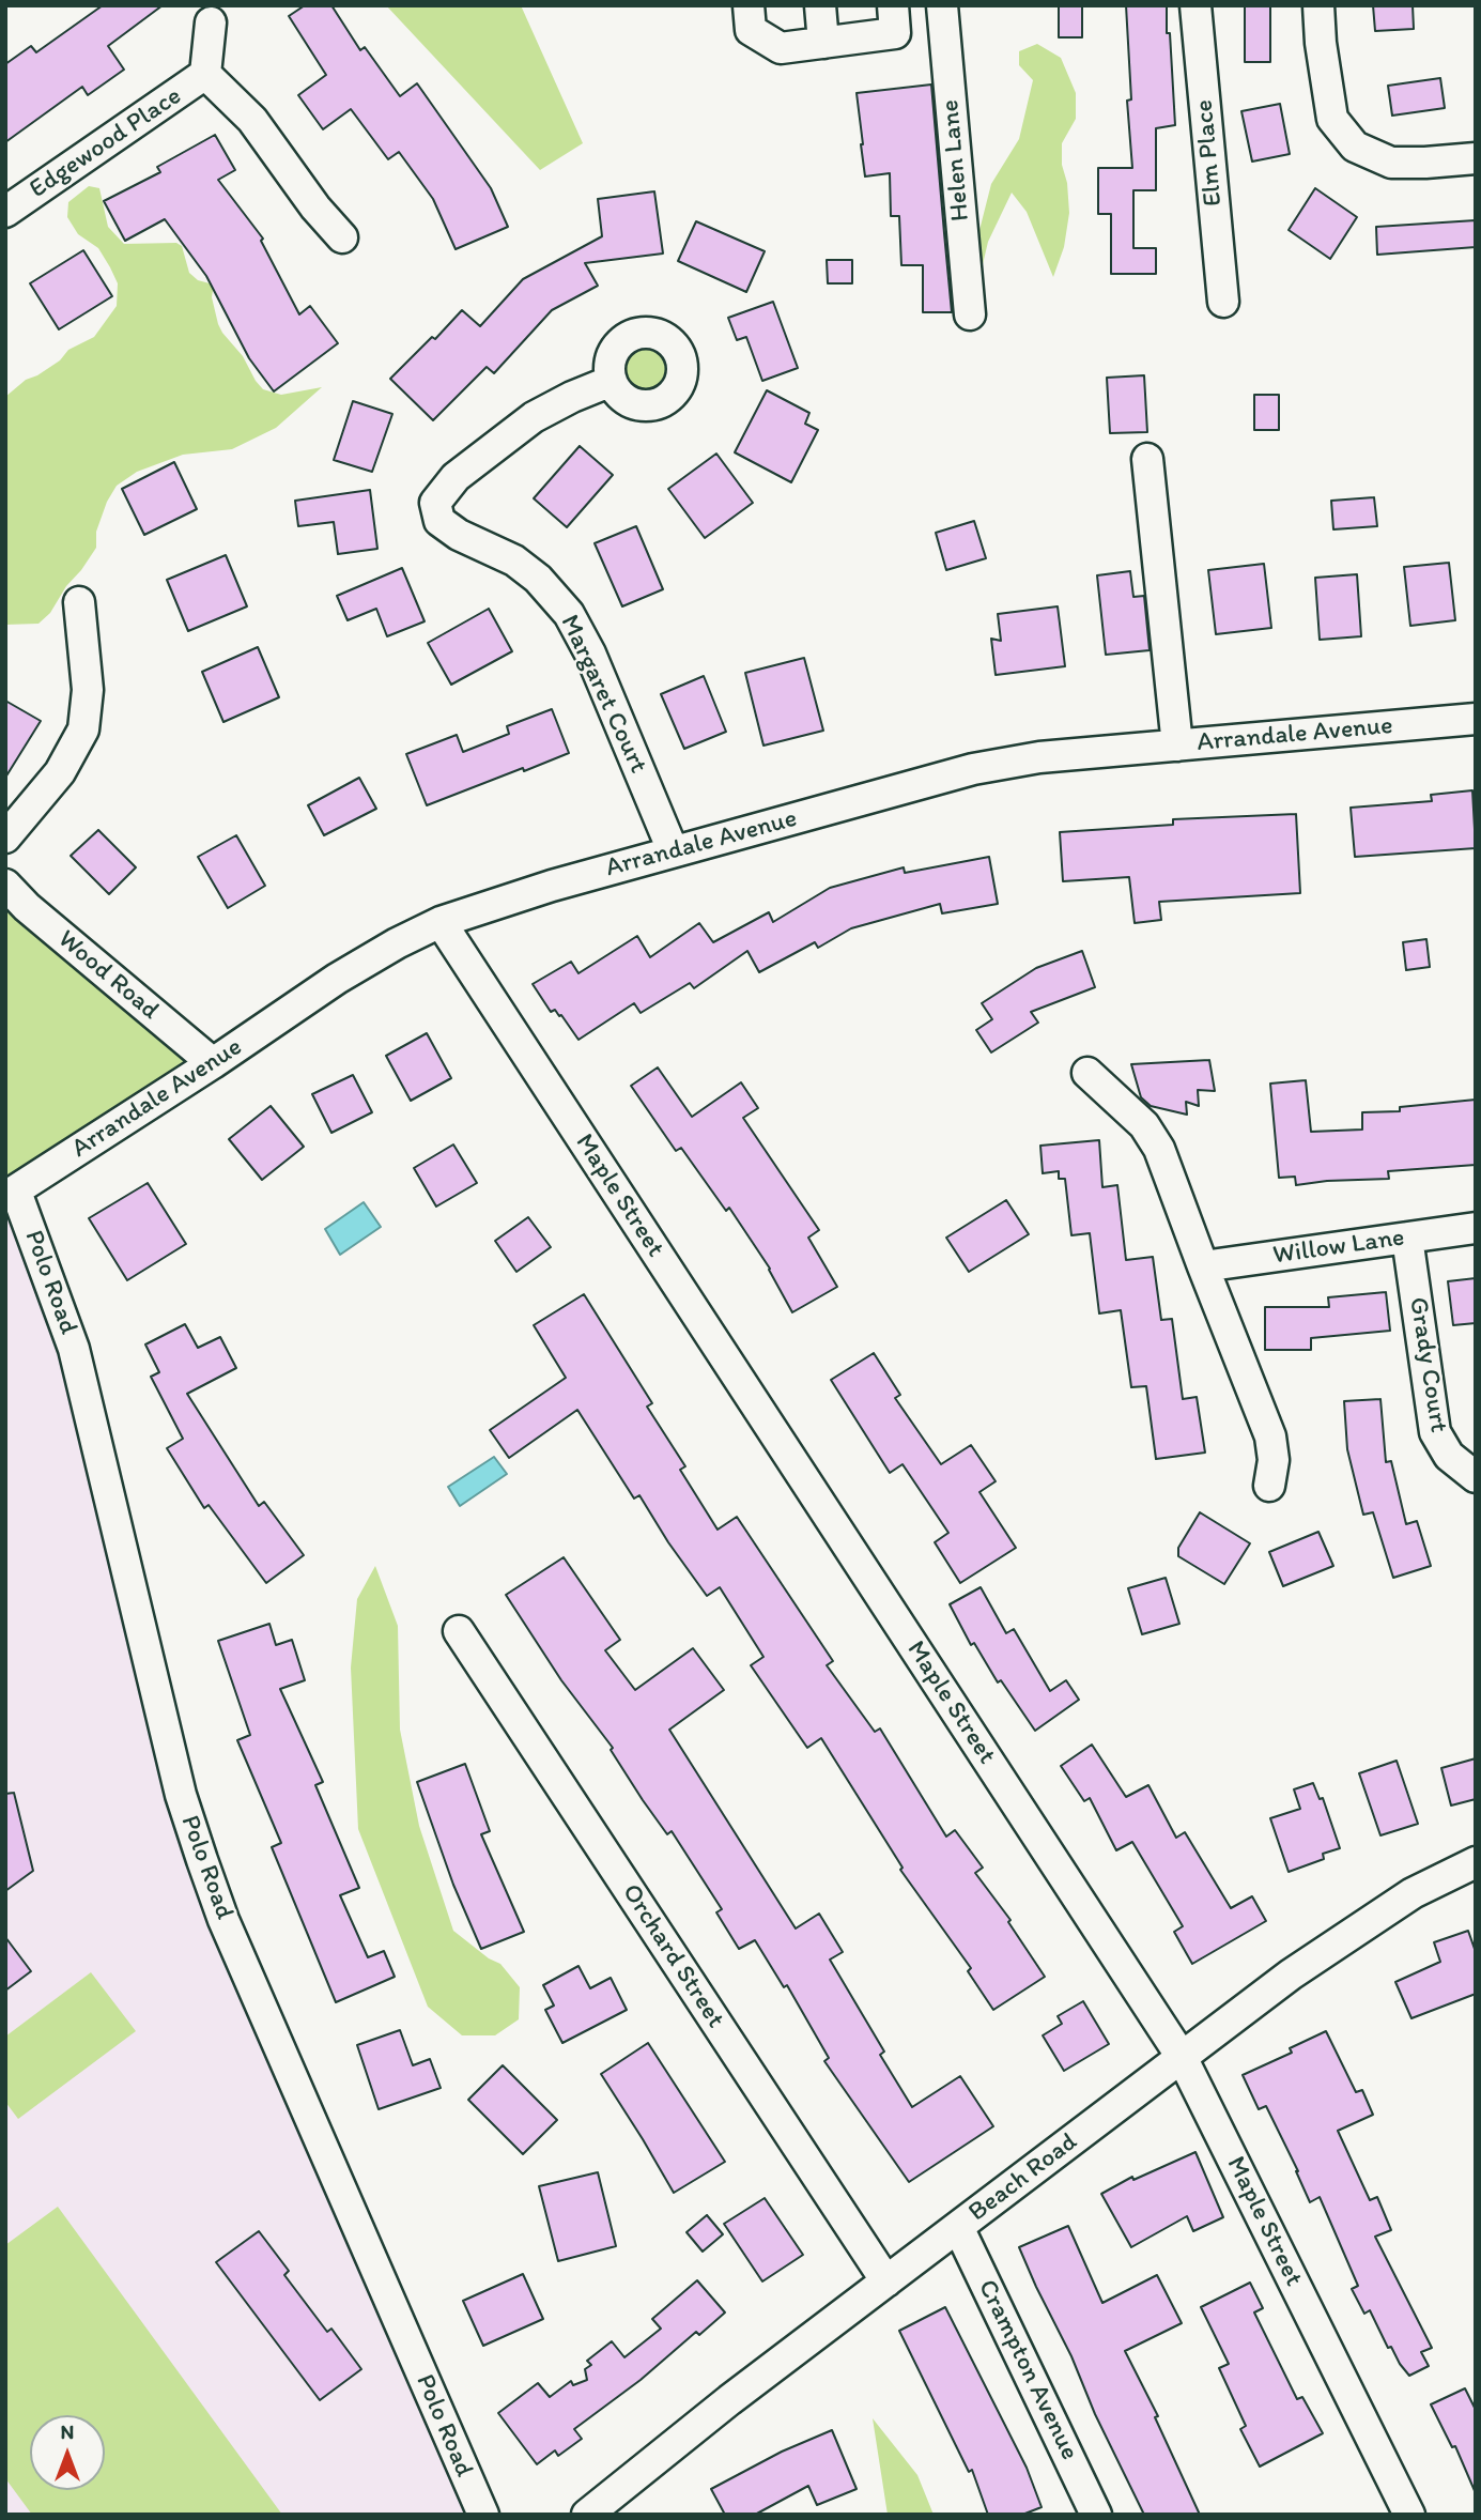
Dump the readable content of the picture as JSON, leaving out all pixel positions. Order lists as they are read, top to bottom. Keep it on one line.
{"streets":{"street":["Edgewood Place","Elm Place","Helen Lane","Margaret Court","Arrandale Avenue","Wood Road","Maple Street","Willow Lane","Polo Road","Grady Court","Orchard Street","Beach Road","Crampton Avenue"]},"crossings":[["Margaret Court","Arrandale Avenue"],["Arrandale Avenue","Wood Road"],["Arrandale Avenue","Maple Street"],["Arrandale Avenue","Polo Road"],["Maple Street","Beach Road"],["Willow Lane","Grady Court"],["Orchard Street","Beach Road"],["Beach Road","Crampton Avenue"]],"north":"top"}
